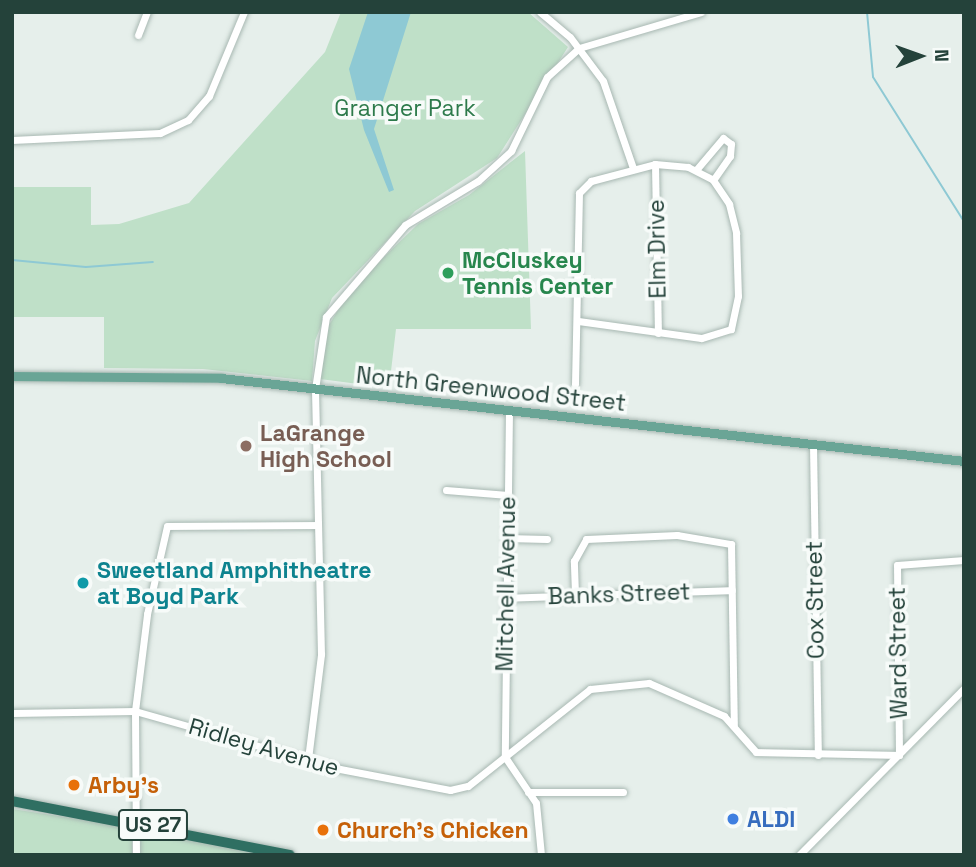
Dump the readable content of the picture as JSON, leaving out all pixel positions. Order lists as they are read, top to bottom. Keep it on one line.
{"streets":{"highway":["US 27"],"main road":["North Greenwood Street"],"street":["Elm Drive","Mitchell Avenue","Banks Street","Cox Street","Ward Street","Ridley Avenue"]},"crossings":[["North Greenwood Street","Mitchell Avenue"],["North Greenwood Street","Cox Street"],["Mitchell Avenue","Banks Street"],["Mitchell Avenue","Ridley Avenue"],["Cox Street","Ridley Avenue"],["Ward Street","Ridley Avenue"]],"parks":["Granger Park"],"places":["McCluskey Tennis Center","LaGrange High School","Sweetland Amphitheatre at Boyd Park","Arby's","ALDI","Church's Chicken"],"north":"right"}
